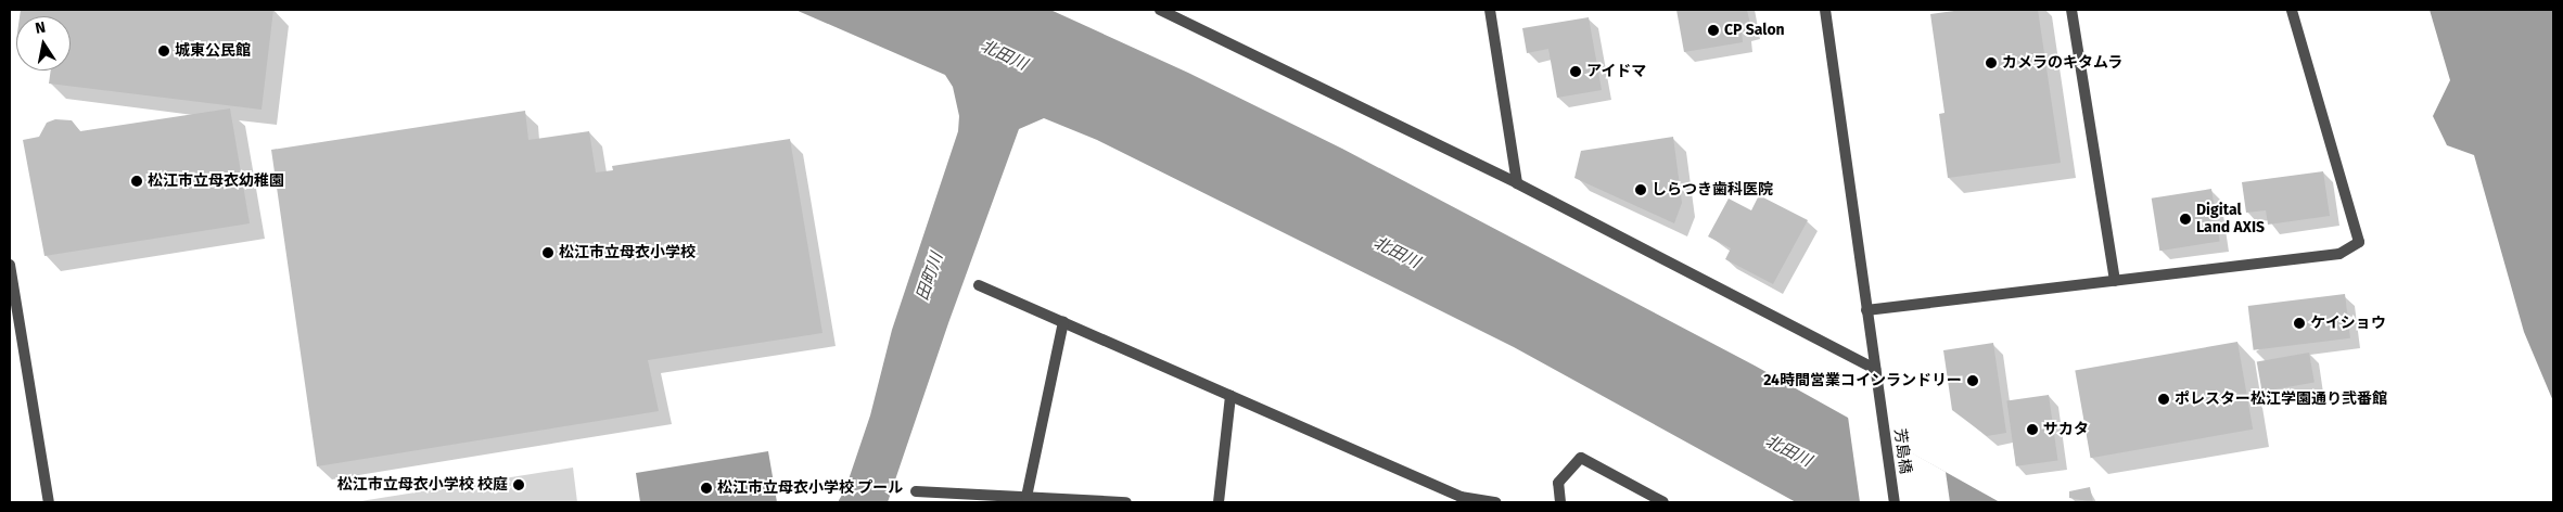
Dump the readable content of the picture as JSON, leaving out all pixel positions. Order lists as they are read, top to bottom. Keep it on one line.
{"streets":{"street":["芳島橋"]},"water":["北田川","田町川"],"places":["CP Salon","城東公民館","カメラのキタムラ","アイドマ","松江市立母衣幼稚園","しらつき歯科医院","Digital Land AXIS","松江市立母衣小学校","ケイショウ","24時間営業コインランドリー","ポレスター松江学園通り弐番館","サカタ","松江市立母衣小学校 校庭","松江市立母衣小学校 プール"],"north":"top"}
